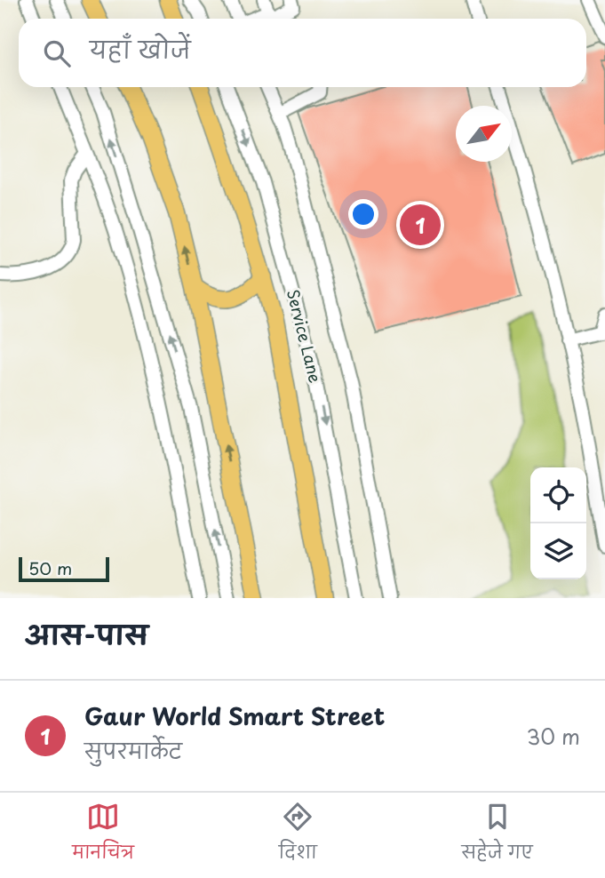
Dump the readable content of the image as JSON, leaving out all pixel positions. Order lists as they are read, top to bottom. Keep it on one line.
{"streets":{"street":["Service Lane"]},"scale_bar":"50 m","north":"top right","page":{"search":"यहाँ खोजें","pins":"1","scale":"50 m","heading":"आस-पास","list":[{"mark":"1","name":"Gaur World Smart Street","note":"सुपरमार्केट","value":"30 m"}],"nav":["मानचित्र","दिशा","सहेजे गए"]}}
